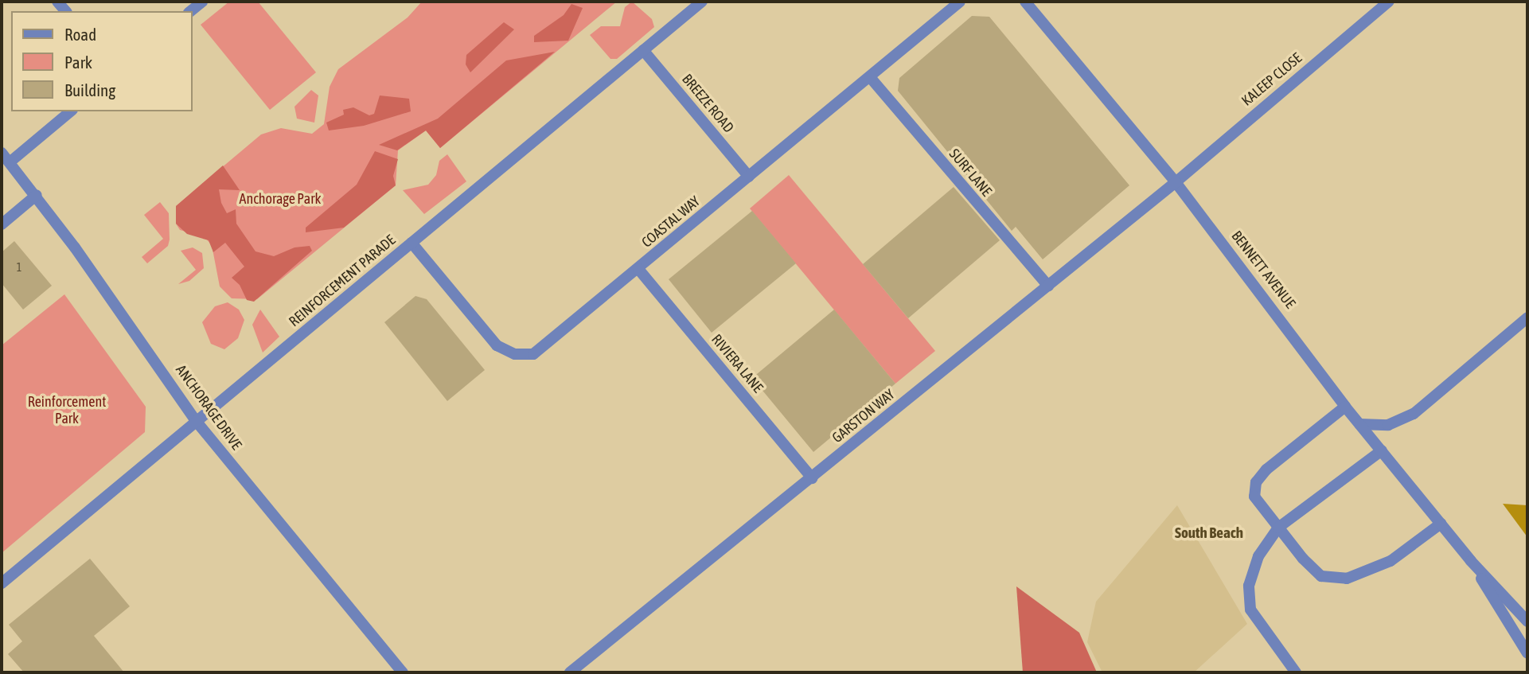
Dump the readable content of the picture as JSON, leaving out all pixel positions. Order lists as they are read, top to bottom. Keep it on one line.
{"streets":{"street":["KALEEP CLOSE","BREEZE ROAD","SURF LANE","COASTAL WAY","BENNETT AVENUE","REINFORCEMENT PARADE","RIVIERA LANE","ANCHORAGE DRIVE","GARSTON WAY"]},"crossings":[["KALEEP CLOSE","BENNETT AVENUE"],["KALEEP CLOSE","GARSTON WAY"],["BREEZE ROAD","COASTAL WAY"],["BREEZE ROAD","REINFORCEMENT PARADE"],["SURF LANE","COASTAL WAY"],["SURF LANE","GARSTON WAY"],["COASTAL WAY","REINFORCEMENT PARADE"],["COASTAL WAY","RIVIERA LANE"],["BENNETT AVENUE","GARSTON WAY"],["REINFORCEMENT PARADE","ANCHORAGE DRIVE"],["RIVIERA LANE","GARSTON WAY"]],"districts":["South Beach"],"parks":["Anchorage Park","Reinforcement Park"],"house_numbers":["1"],"legend":["Road","Park","Building"]}
